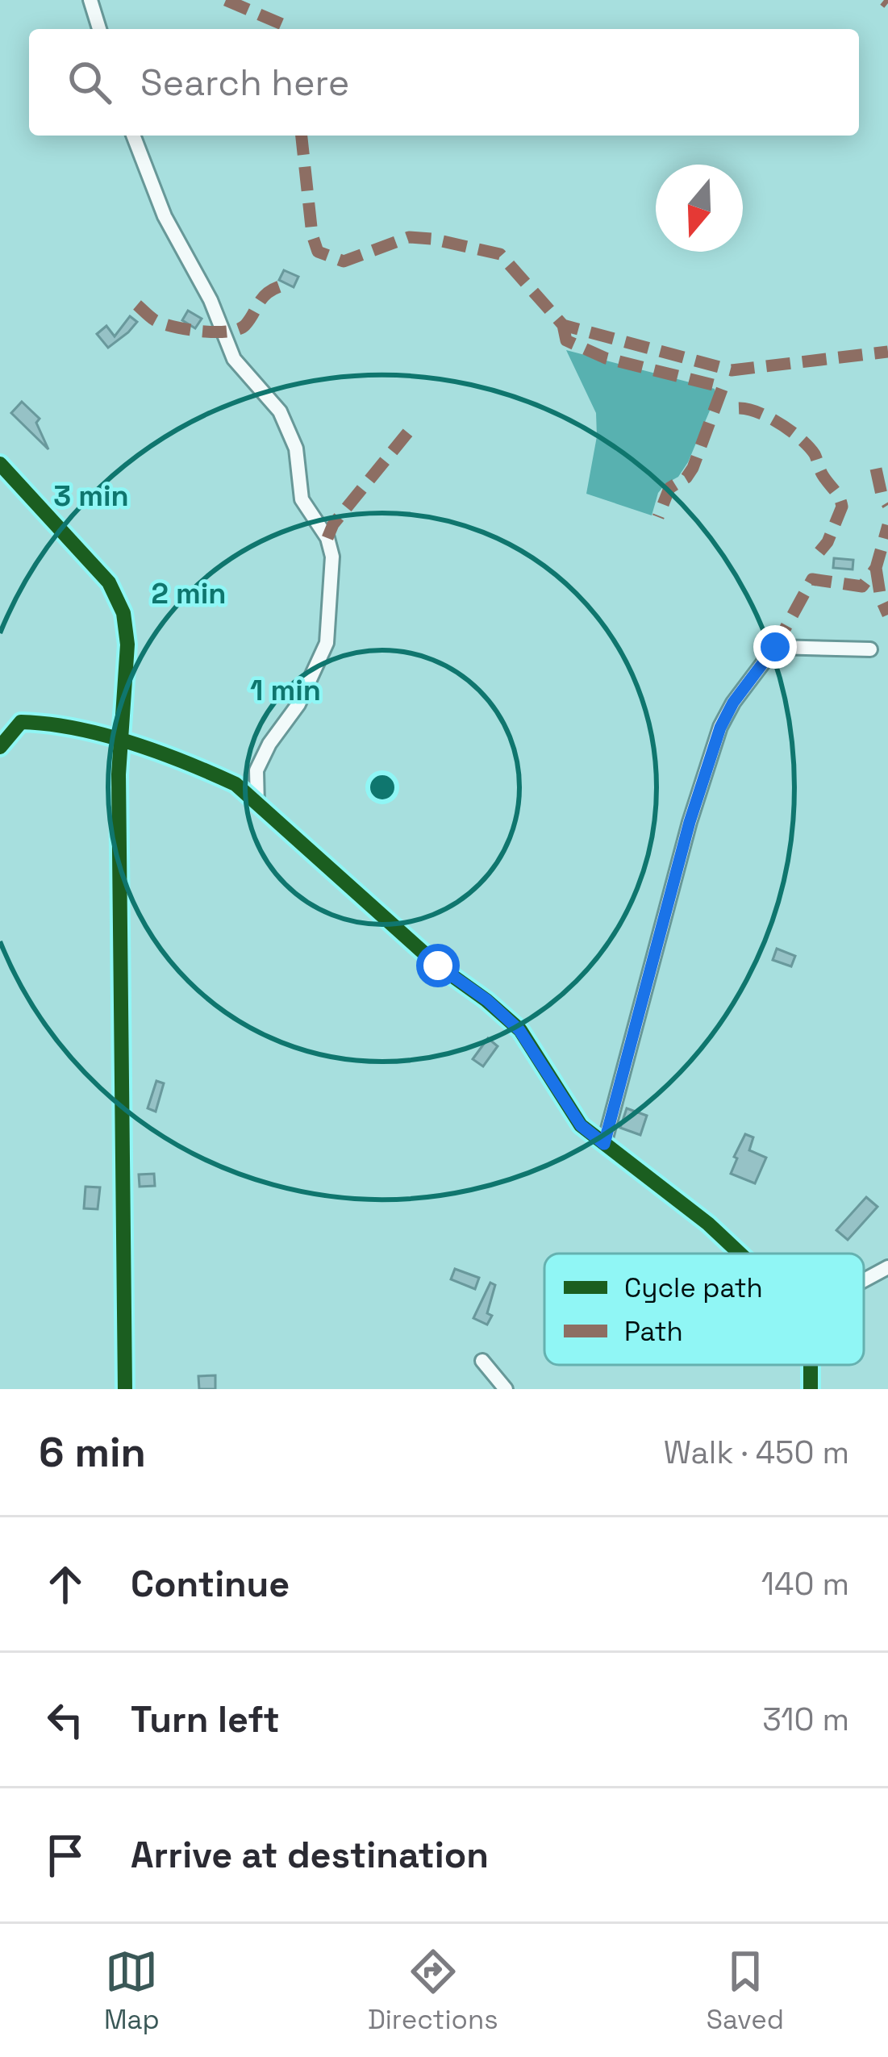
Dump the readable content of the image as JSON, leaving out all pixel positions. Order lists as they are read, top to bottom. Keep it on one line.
{"legend":["Cycle path","Path"],"north":"bottom","page":{"search":"Search here","heading":["6 min","Walk · 450 m"],"list":[["Continue","140 m"],["Turn left","310 m"],"Arrive at destination"],"nav":["Map","Directions","Saved"]},"rings":["3 min","2 min","1 min"]}
